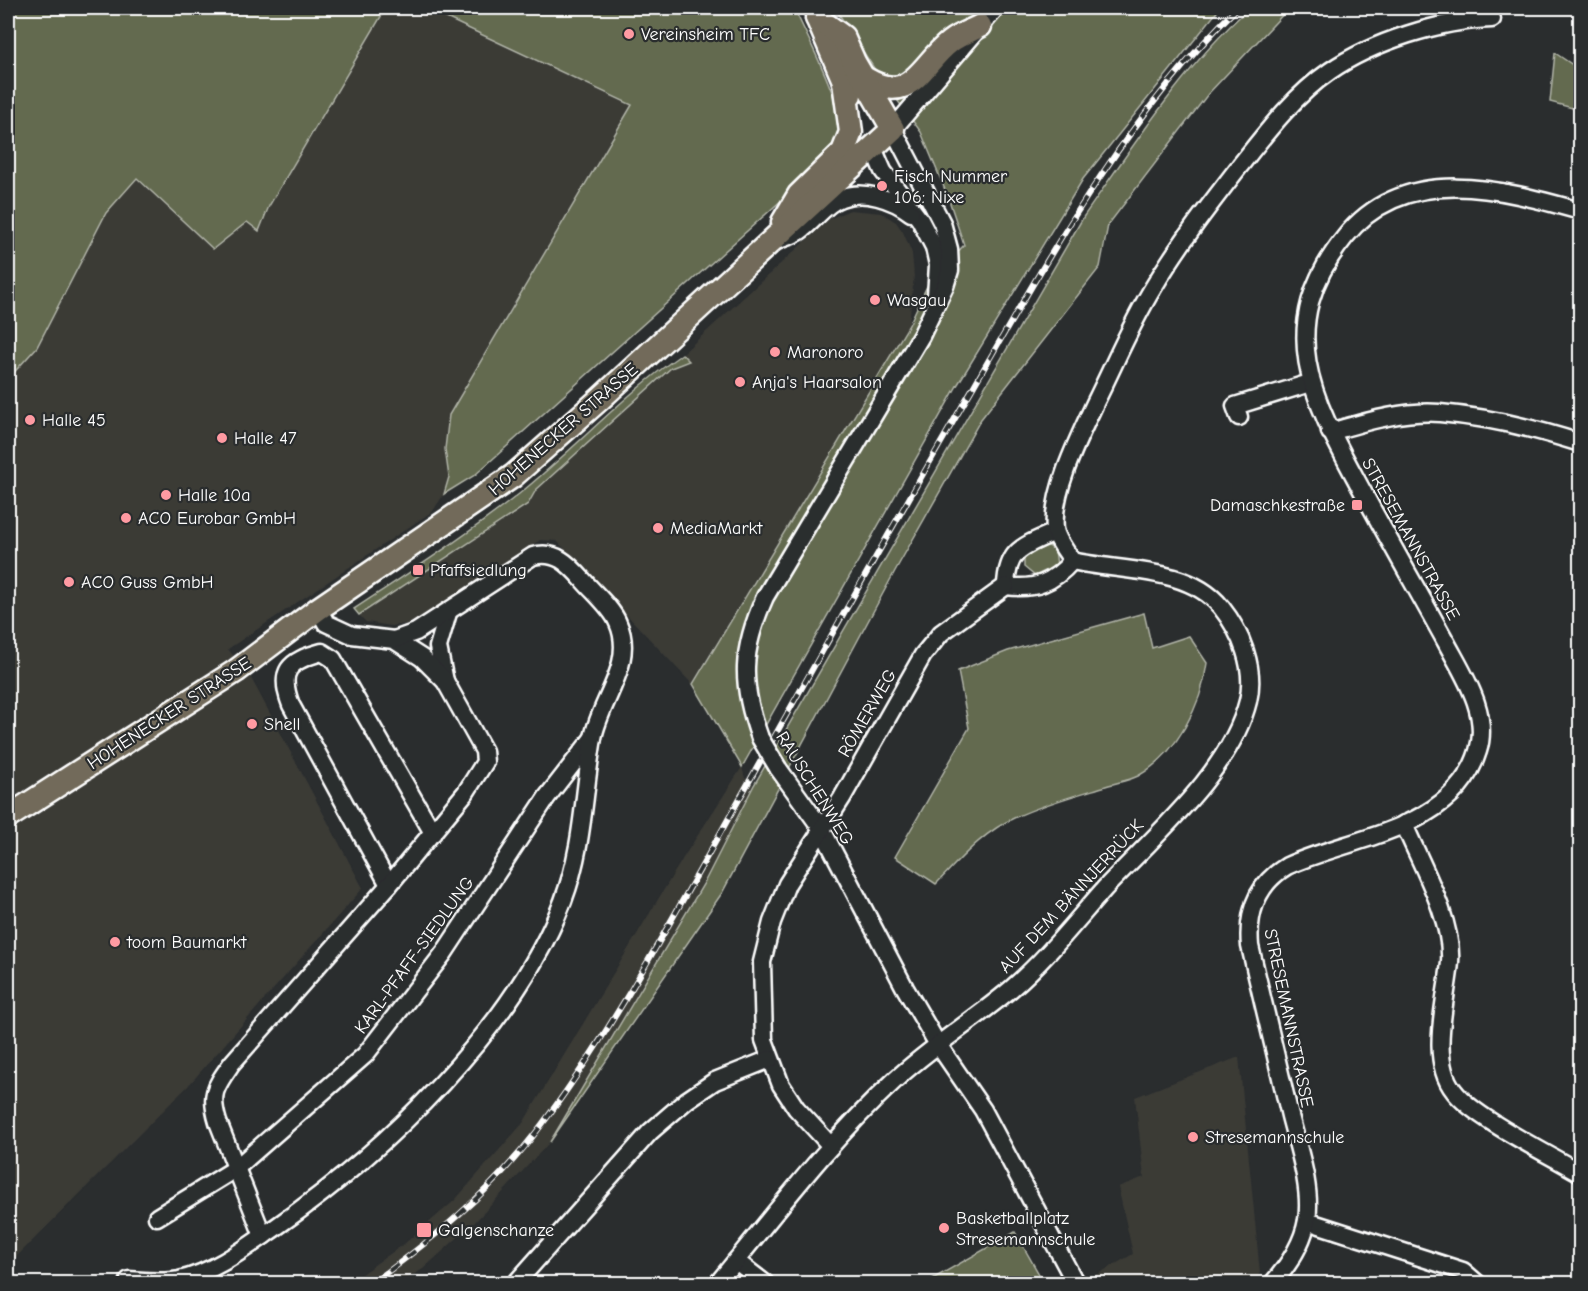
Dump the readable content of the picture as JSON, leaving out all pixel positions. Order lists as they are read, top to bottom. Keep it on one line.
{"streets":{"main road":["HOHENECKER STRASSE"],"street":["STRESEMANNSTRASSE","RÖMERWEG","RAUSCHENWEG","AUF DEM BÄNNJERRÜCK","KARL-PFAFF-SIEDLUNG"]},"crossings":[["HOHENECKER STRASSE","RAUSCHENWEG"],["RÖMERWEG","RAUSCHENWEG"],["RÖMERWEG","AUF DEM BÄNNJERRÜCK"],["RAUSCHENWEG","AUF DEM BÄNNJERRÜCK"]],"places":{"other":["Vereinsheim TFC","Fisch Nummer 106: Nixe","Wasgau","Maronoro","Anja's Haarsalon","Halle 45","Halle 47","Halle 10a","ACO Eurobar GmbH","MediaMarkt","ACO Guss GmbH","Shell","toom Baumarkt","Stresemannschule","Basketballplatz Stresemannschule"],"transit":["Damaschkestraße","Pfaffsiedlung","Galgenschanze"]}}
